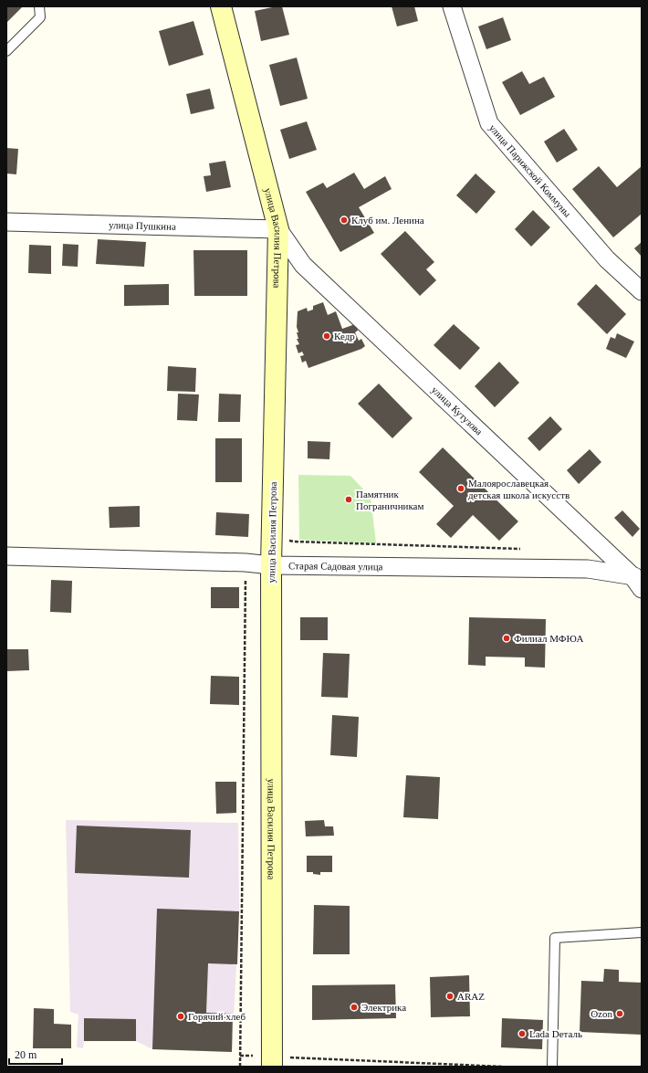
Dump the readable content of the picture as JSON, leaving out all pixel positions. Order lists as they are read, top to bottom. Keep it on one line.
{"streets":{"main road":["улица Василия Петрова"],"street":["улица Парижской Коммуны","улица Пушкина","улица Кутузова","Старая Садовая улица"]},"crossings":[["улица Пушкина","улица Василия Петрова"],["улица Пушкина","улица Кутузова"],["улица Василия Петрова","улица Кутузова"],["улица Василия Петрова","Старая Садовая улица"],["улица Кутузова","Старая Садовая улица"]],"places":["Клуб им. Ленина","Кедр","Малоярославецкая детская школа искусств","Памятник Пограничникам","Филиал МФЮА","ARAZ","Электрика","Ozon","Горячий хлеб","Lada Dеталь"],"scale_bar":"20 m"}
